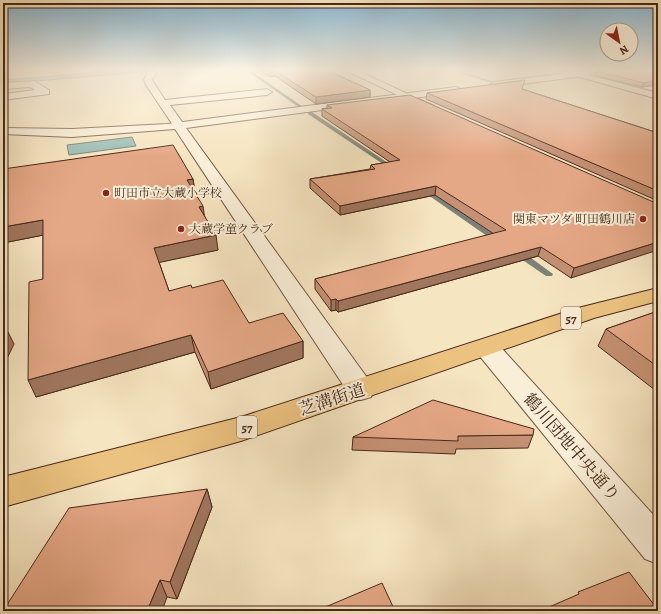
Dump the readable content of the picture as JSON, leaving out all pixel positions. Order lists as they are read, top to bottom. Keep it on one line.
{"streets":{"main road":["57","芝溝街道"],"street":["鶴川団地中央通り"]},"crossings":[["芝溝街道","鶴川団地中央通り"]],"places":["町田市立大蔵小学校","関東マツダ 町田鶴川店","大蔵学童クラブ"],"north":"bottom right"}
